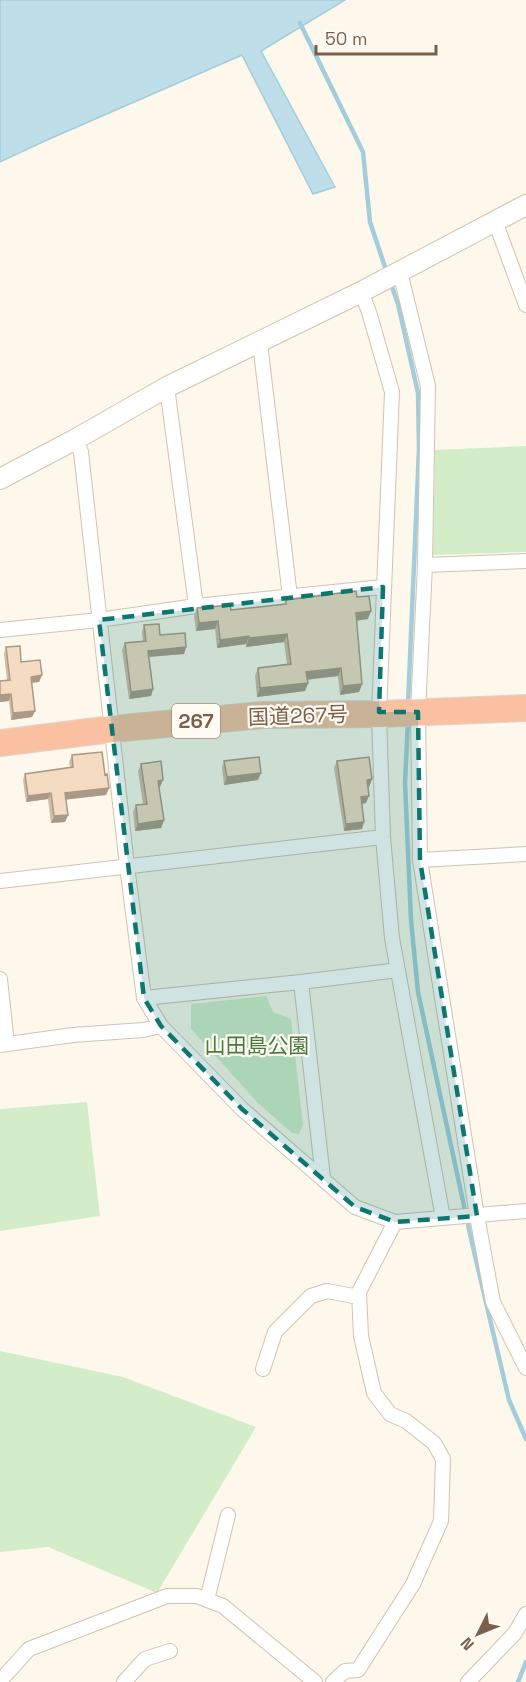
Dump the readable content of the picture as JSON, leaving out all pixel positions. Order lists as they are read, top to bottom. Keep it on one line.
{"streets":{"highway":["国道267号","267"]},"parks":["山田島公園"],"scale_bar":"50 m","north":"bottom left"}
